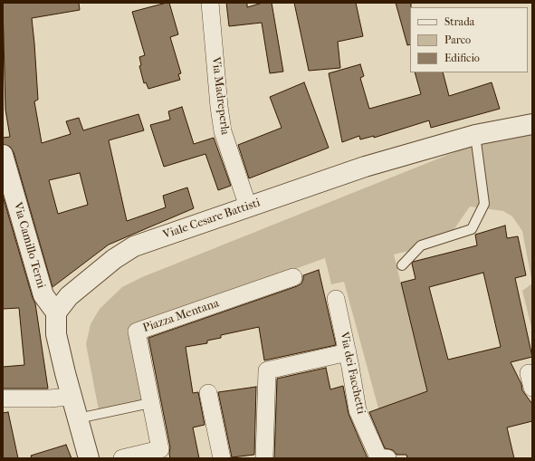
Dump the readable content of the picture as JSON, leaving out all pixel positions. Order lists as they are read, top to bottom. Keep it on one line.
{"streets":{"street":["Via Madreperla","Viale Cesare Battisti","Via Camillo Terni","Piazza Mentana","Via dei Facchetti"]},"crossings":[["Via Madreperla","Viale Cesare Battisti"],["Viale Cesare Battisti","Via Camillo Terni"]],"legend":["Strada","Parco","Edificio"]}
